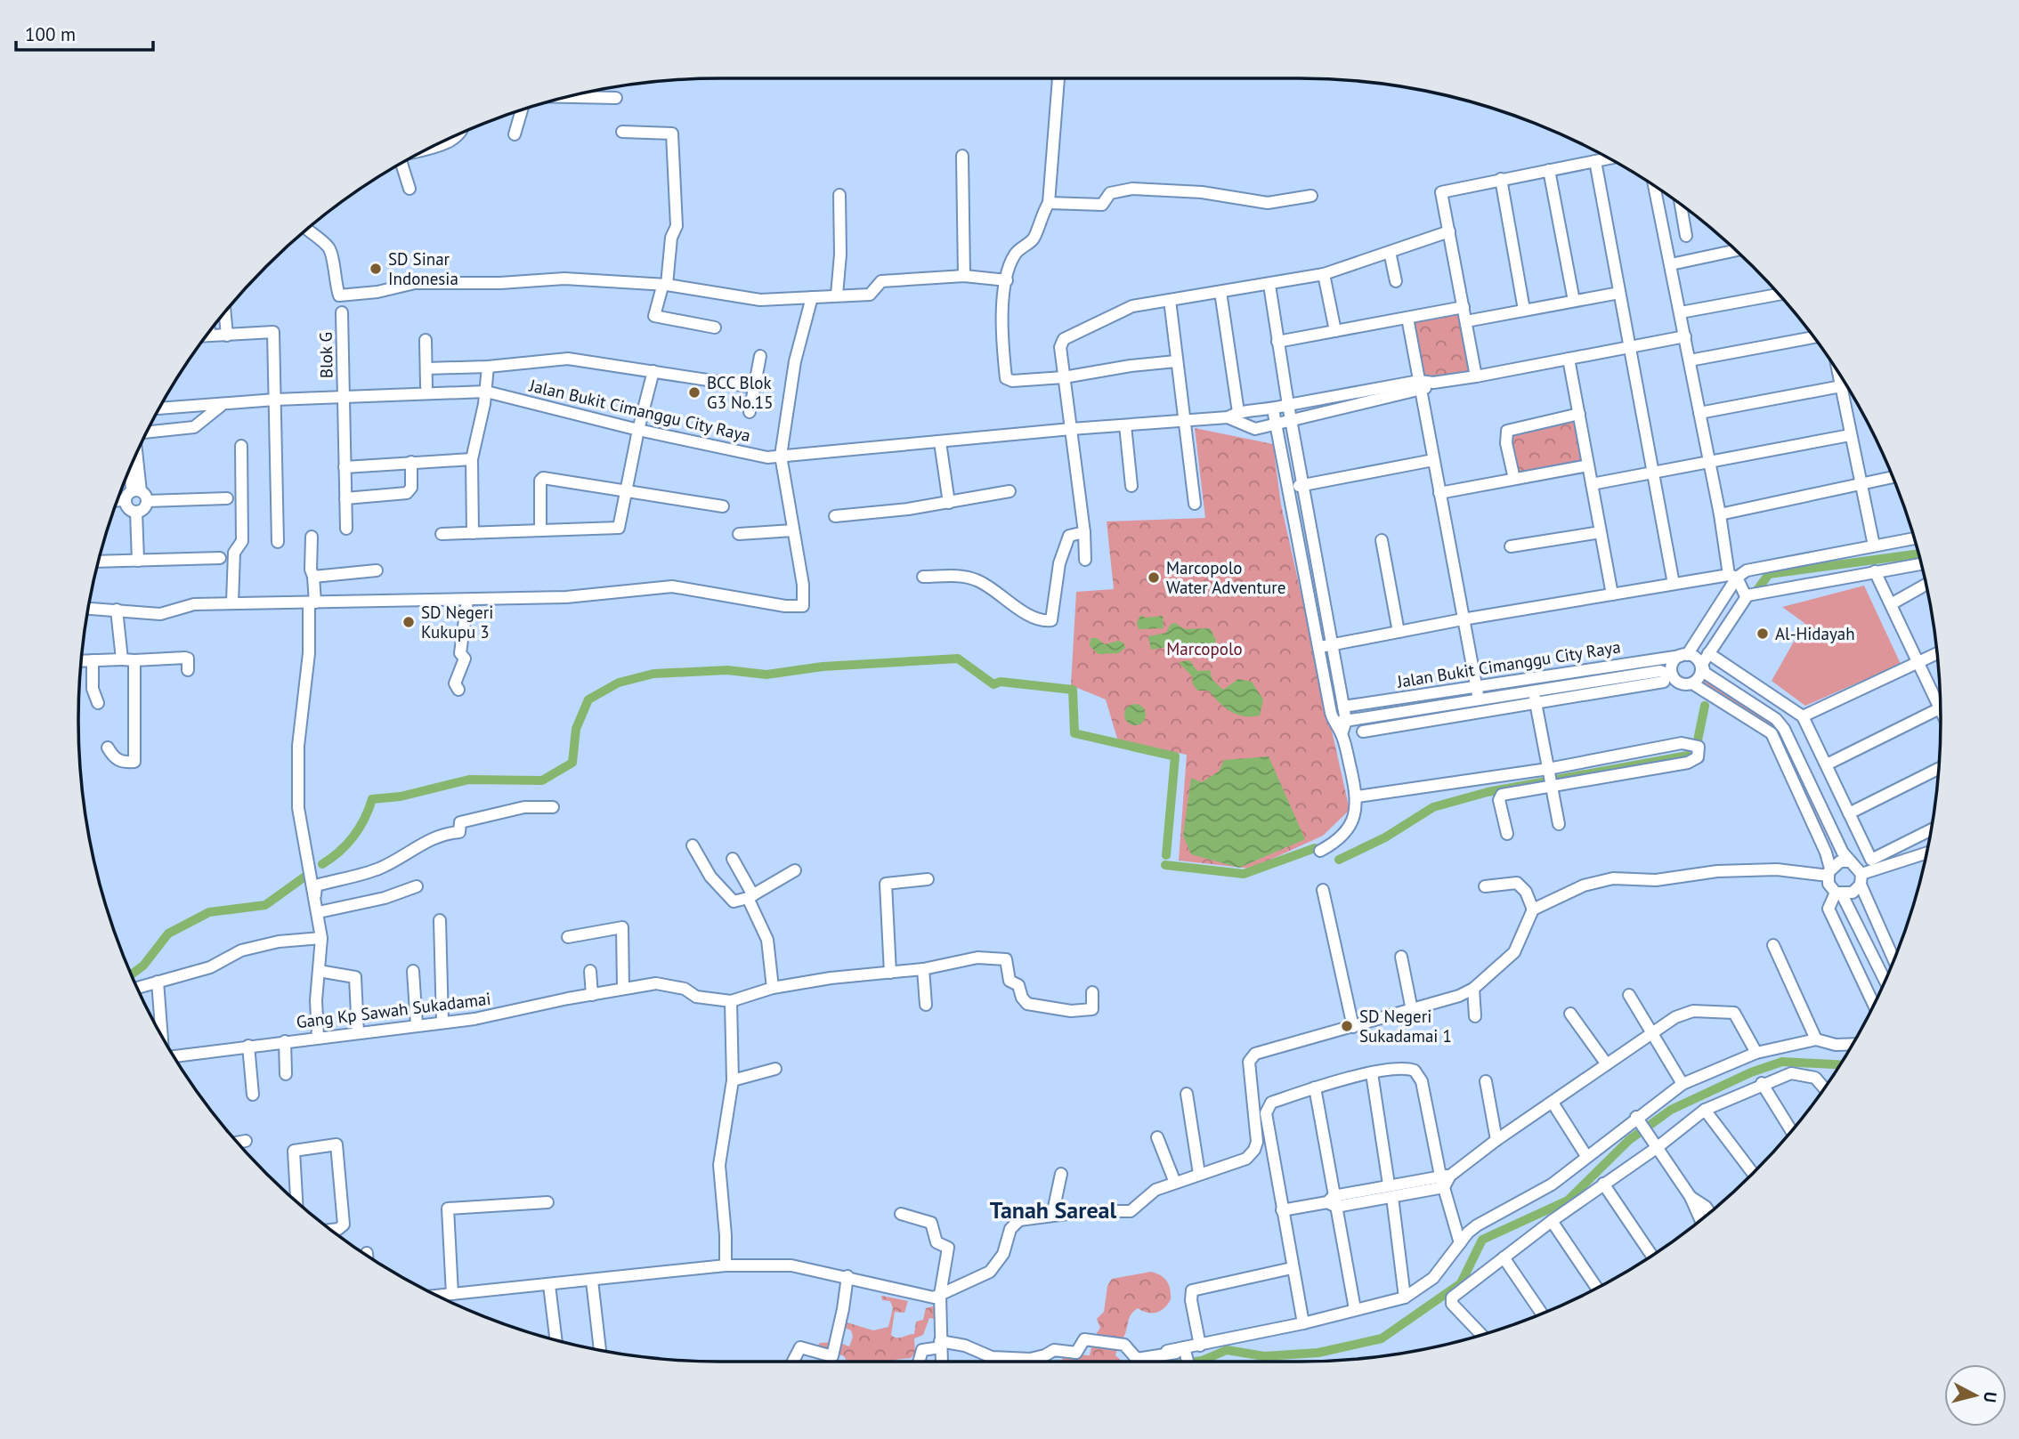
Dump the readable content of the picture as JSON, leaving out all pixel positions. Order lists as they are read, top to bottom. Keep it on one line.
{"streets":{"street":["Blok G","Jalan Bukit Cimanggu City Raya","Gang Kp Sawah Sukadamai"]},"crossings":[["Blok G","Jalan Bukit Cimanggu City Raya"]],"districts":["Tanah Sareal"],"parks":["Marcopolo"],"places":["SD Sinar Indonesia","BCC Blok G3 No.15","Marcopolo Water Adventure","SD Negeri Kukupu 3","Al-Hidayah","SD Negeri Sukadamai 1"],"scale_bar":"100 m","north":"right"}
